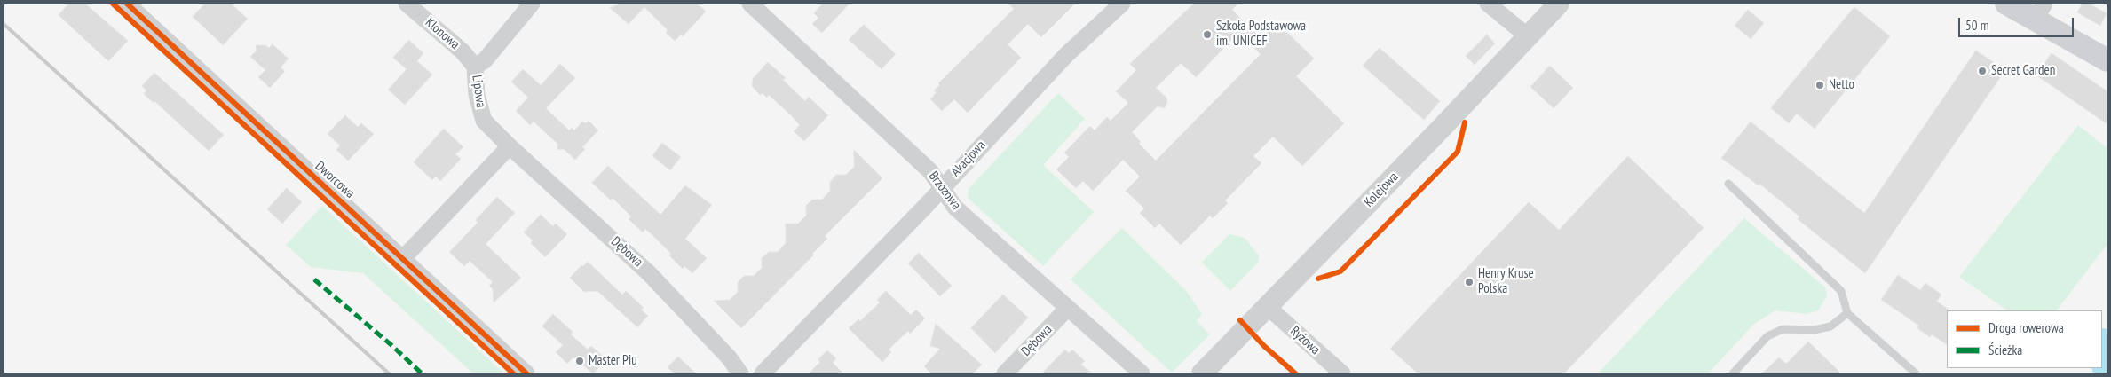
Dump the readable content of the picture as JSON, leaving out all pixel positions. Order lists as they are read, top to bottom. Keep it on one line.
{"streets":{"street":["Klonowa","Lipowa","Akacjowa","Dworcowa","Kolejowa","Brzozowa","Dębowa","Ryżowa"]},"crossings":[["Klonowa","Lipowa"],["Lipowa","Dębowa"],["Akacjowa","Brzozowa"],["Kolejowa","Ryżowa"],["Brzozowa","Dębowa"]],"places":["Szkoła Podstawowa im. UNICEF","Secret Garden","Netto","Henry Kruse Polska","Master Piu"],"legend":["Droga rowerowa","Ścieżka"],"scale_bar":"50 m"}
